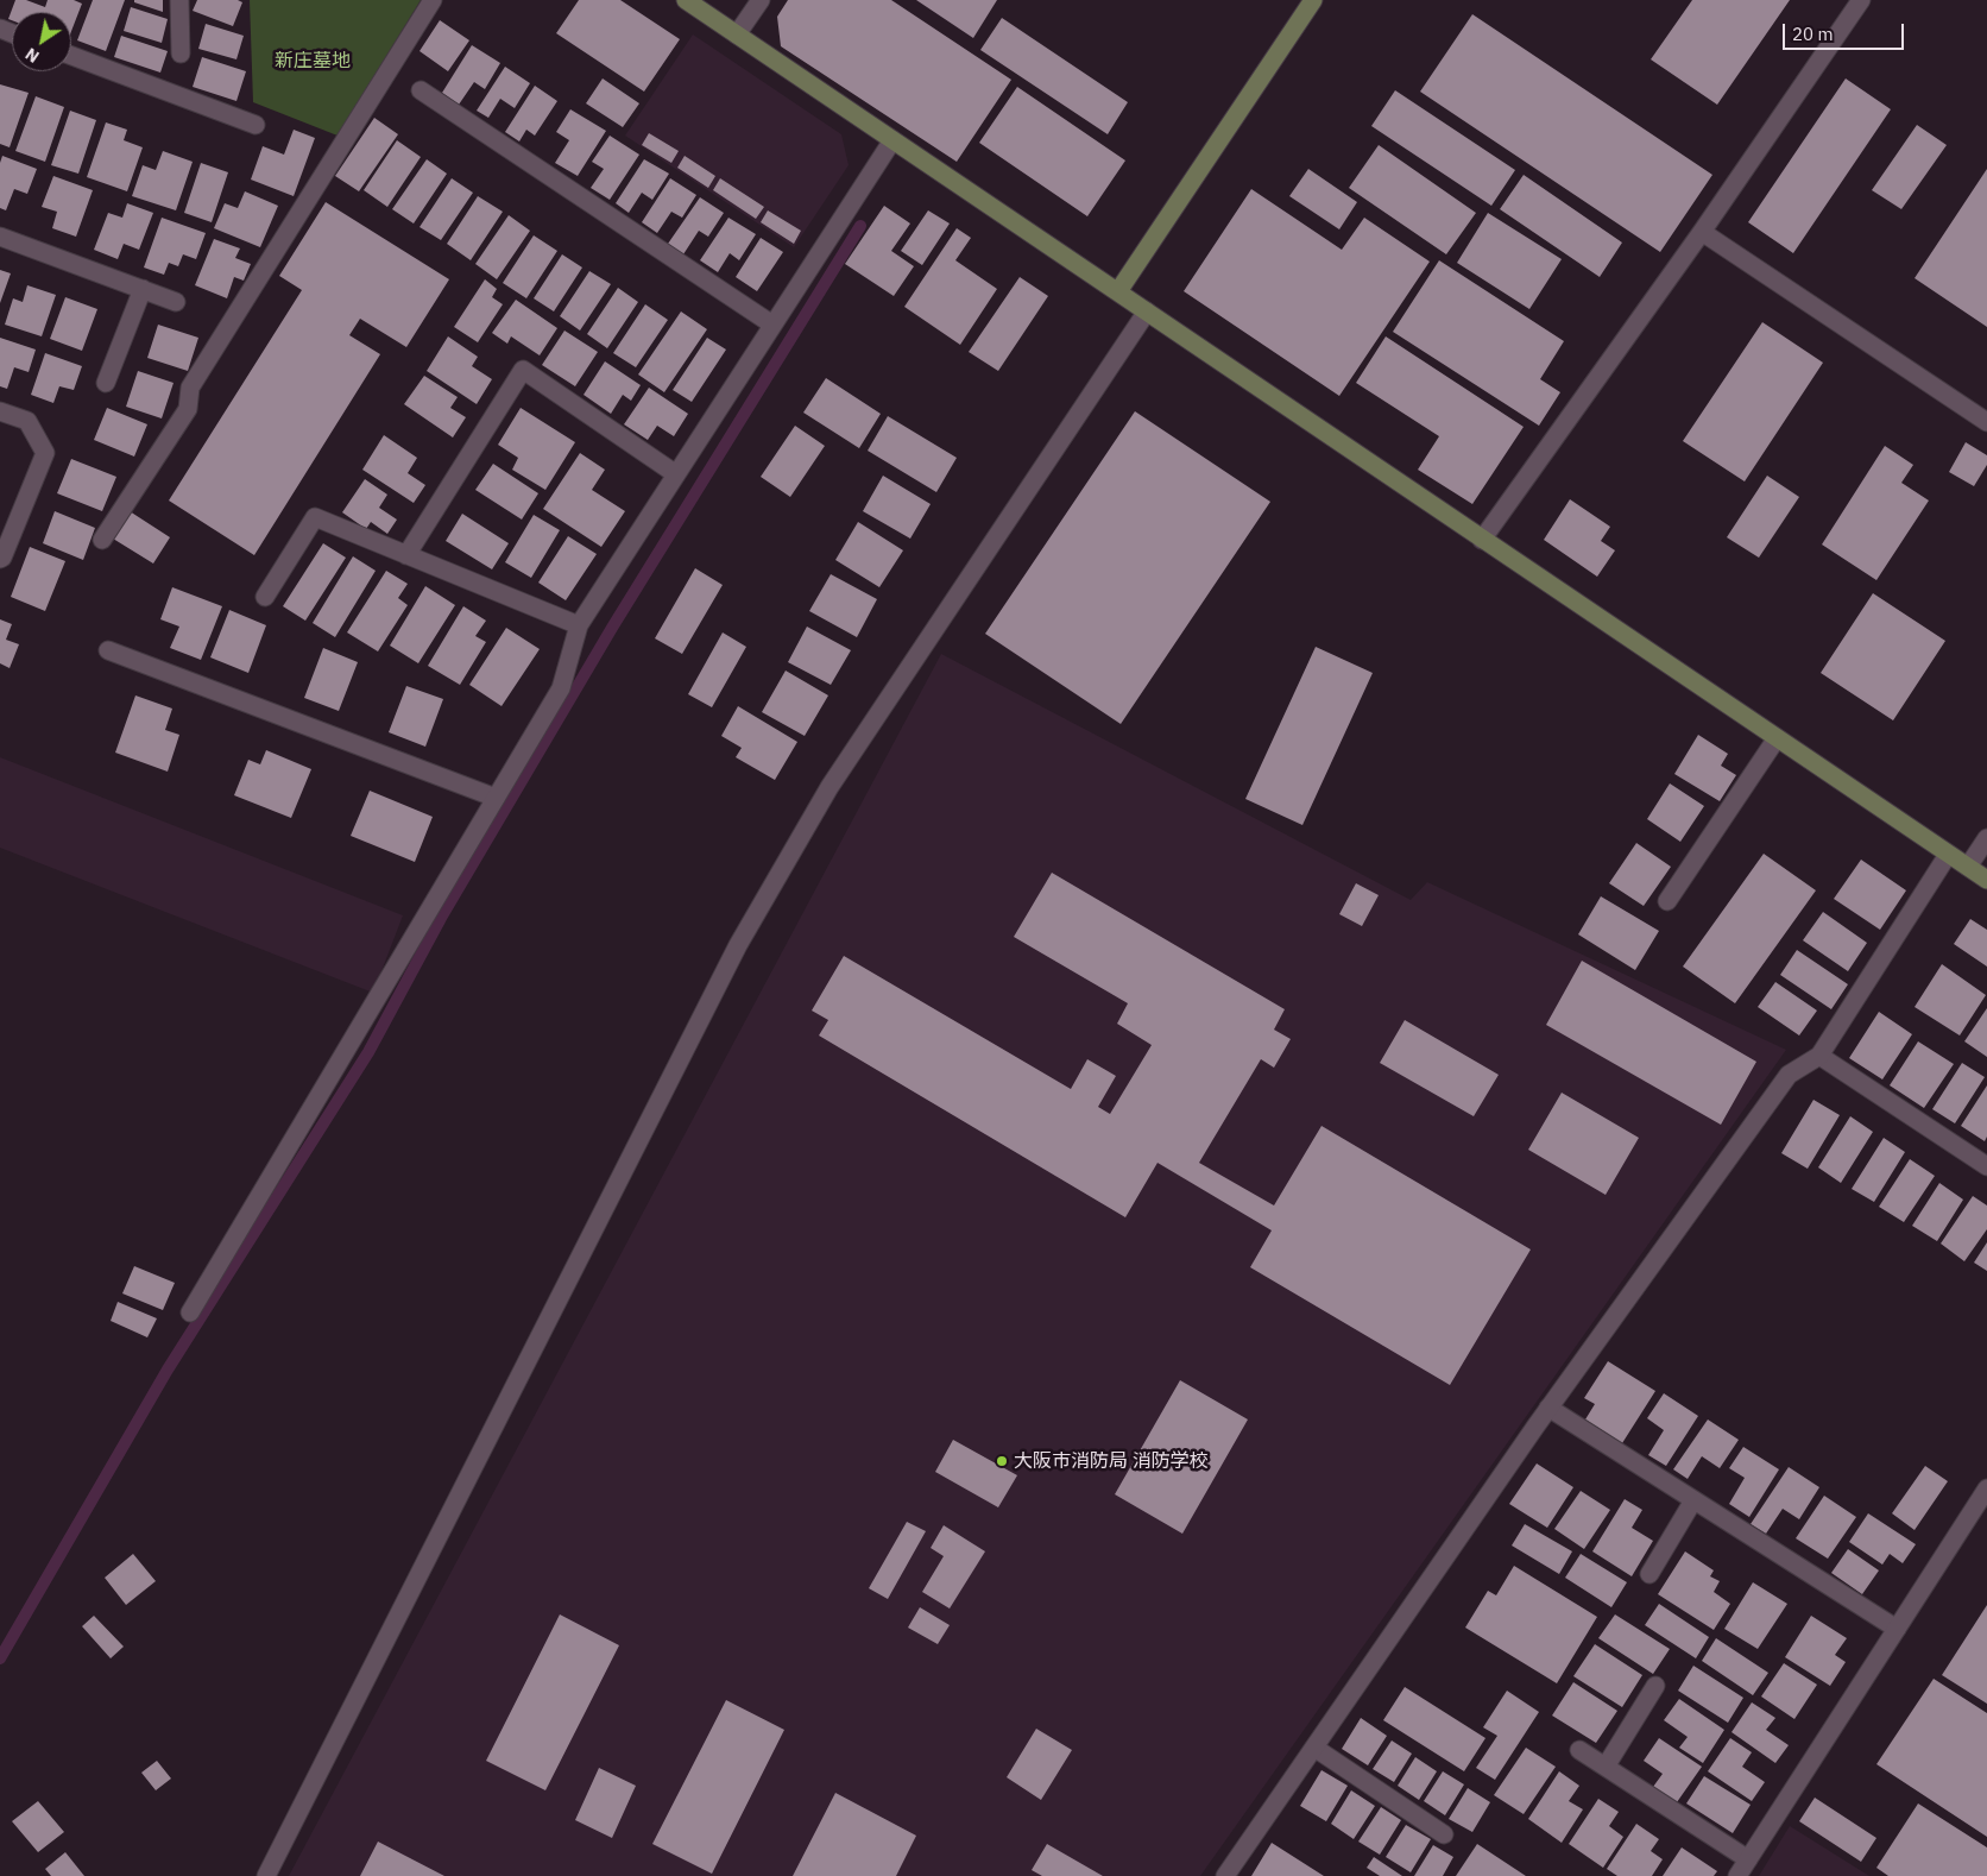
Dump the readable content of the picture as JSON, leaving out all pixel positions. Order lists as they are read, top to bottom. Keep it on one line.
{"parks":["新庄墓地"],"places":["大阪市消防局 消防学校"],"scale_bar":"20 m","north":"bottom left"}
